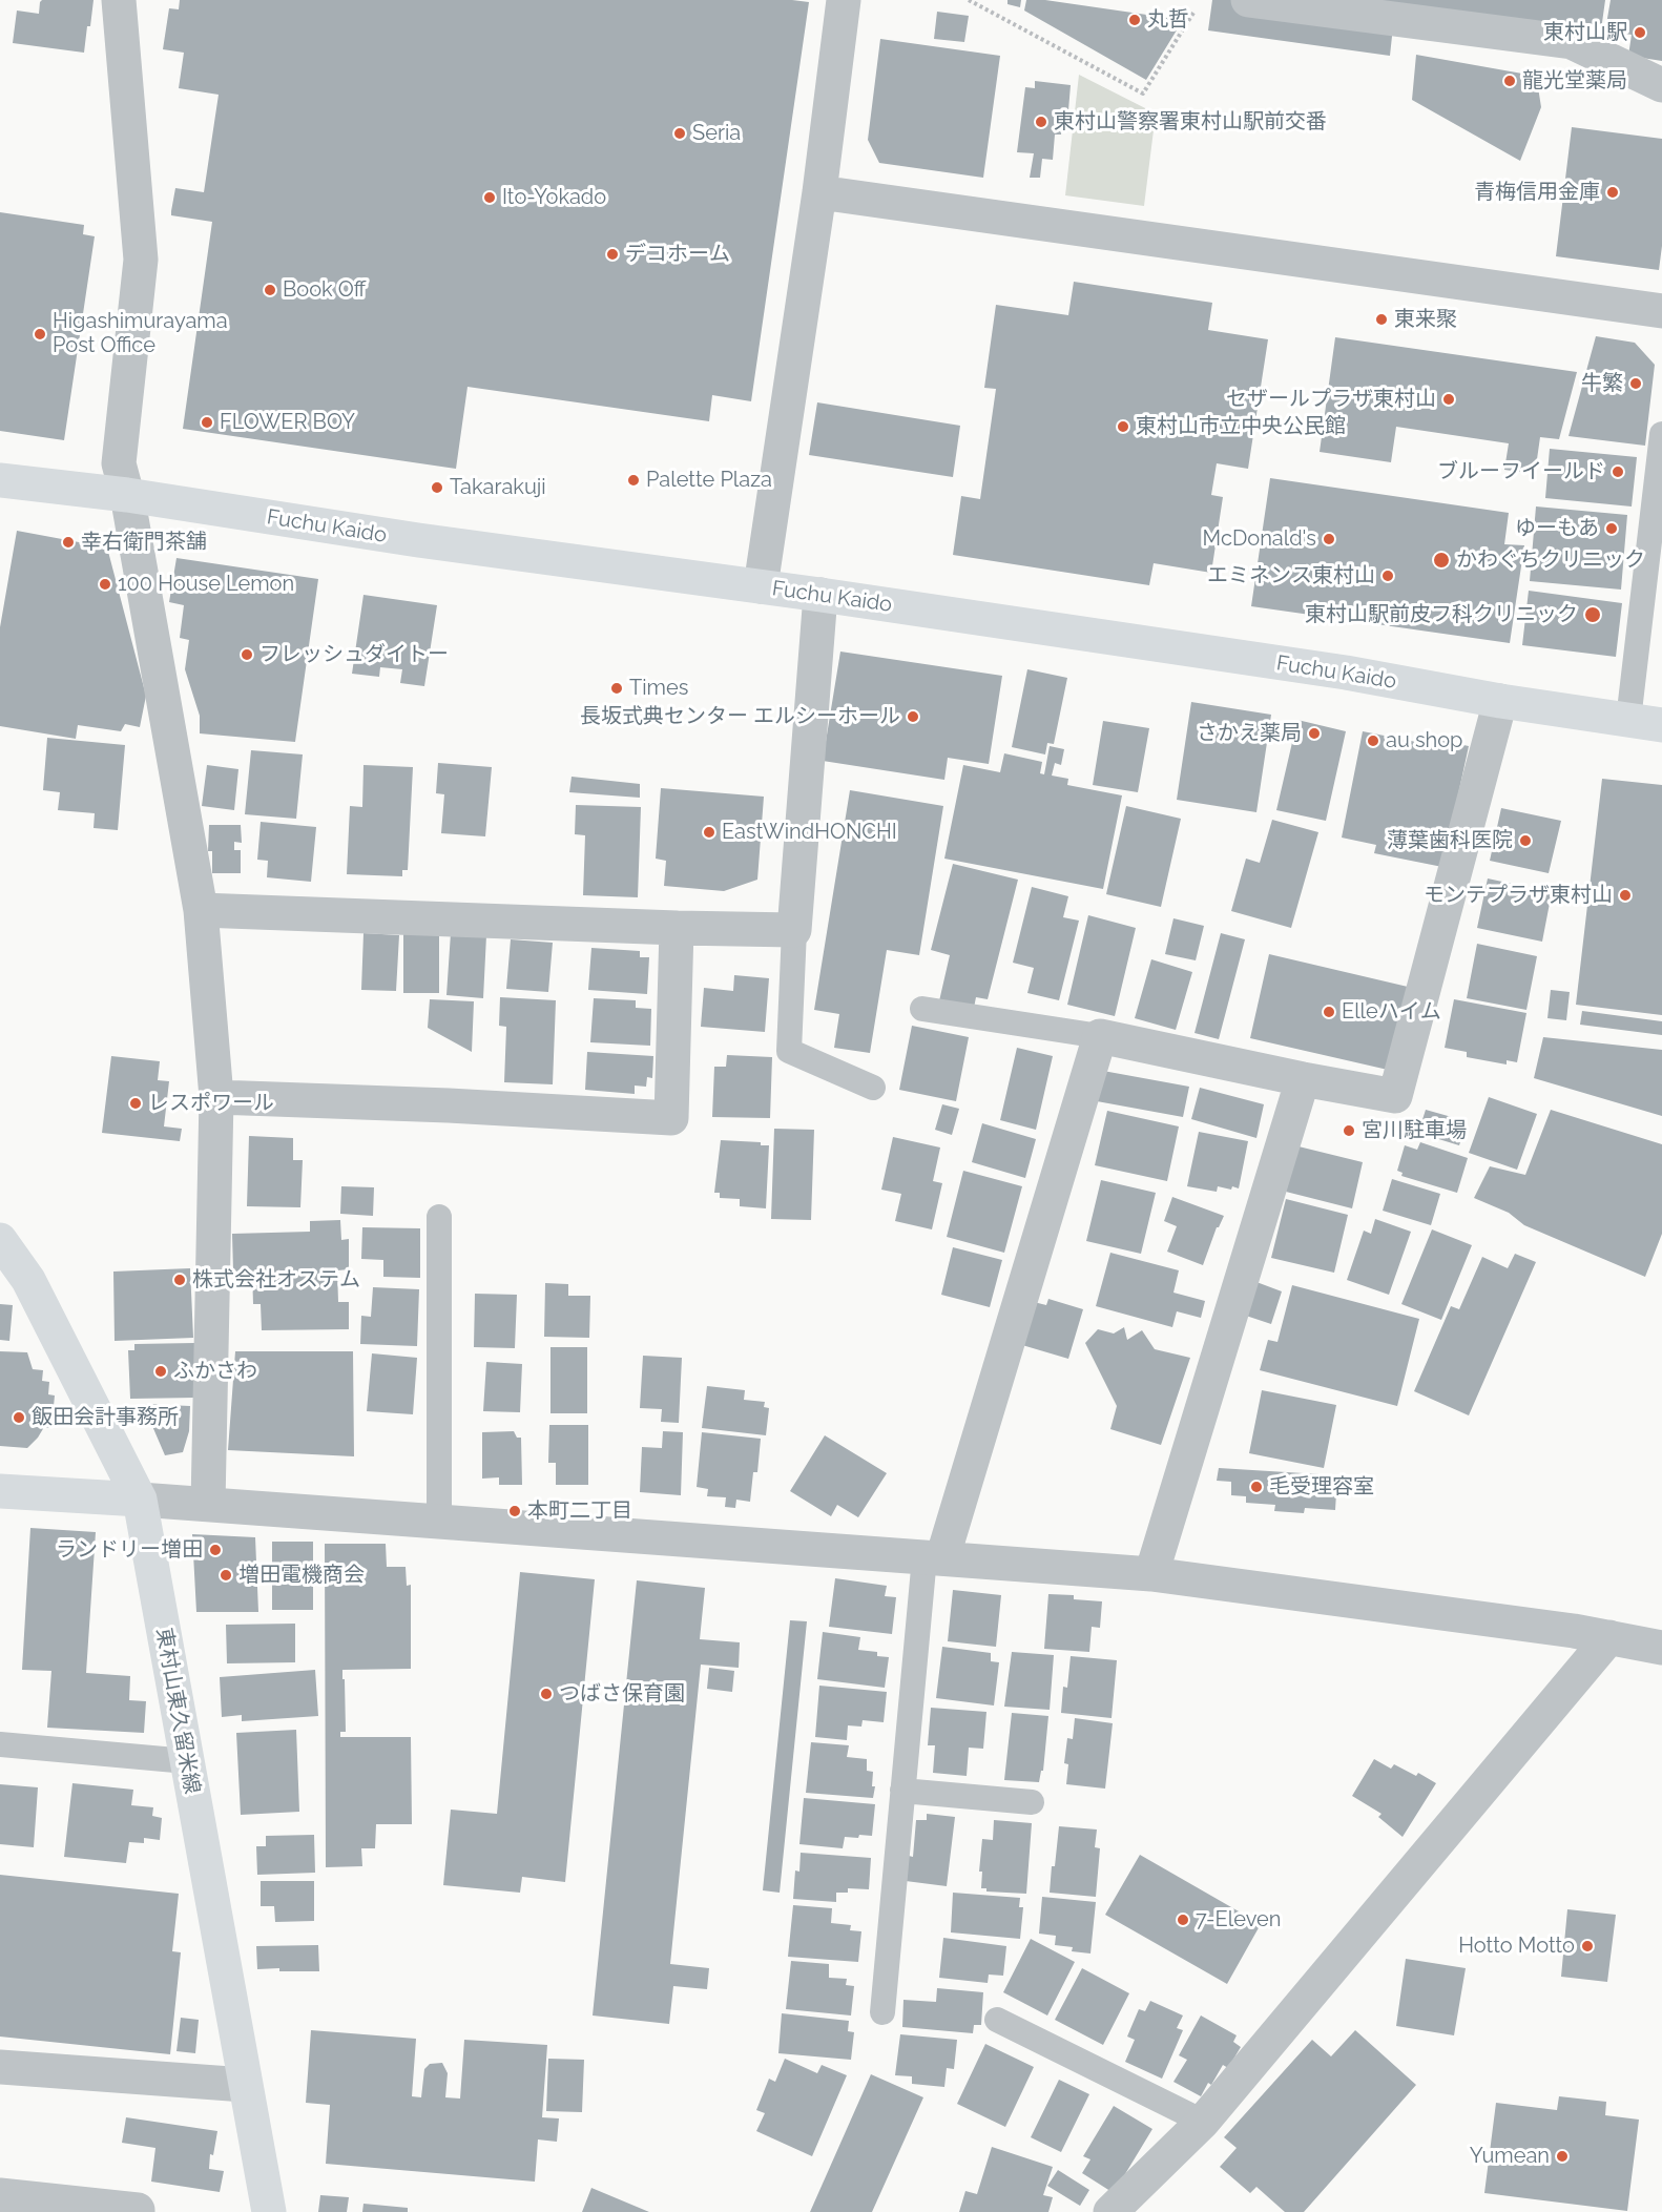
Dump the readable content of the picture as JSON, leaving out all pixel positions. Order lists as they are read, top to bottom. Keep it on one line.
{"streets":{"main road":["Fuchu Kaido","東村山東久留米線"]},"places":["丸哲","東村山駅","龍光堂薬局","東村山警察署東村山駅前交番","Seria","青梅信用金庫","Ito-Yokado","デコホーム","Book Off","東来聚","Higashimurayama Post Office","牛繁","セザールプラザ東村山","FLOWER BOY","東村山市立中央公民館","ブルーフイールド","Palette Plaza","Takarakuji","ゆーもあ","McDonald's","幸右衛門茶舗","かわぐちクリニック","エミネンス東村山","100 House Lemon","東村山駅前皮フ科クリニック","フレッシュダイトー","Times","長坂式典センター エルシーホール","さかえ薬局","au shop","EastWindHONCHI","薄葉歯科医院","モンテプラザ東村山","Elleハイム","レスポワール","宮川駐車場","株式会社オステム","ふかさわ","飯田会計事務所","毛受理容室","本町二丁目","ランドリー増田","増田電機商会","つばさ保育園","7-Eleven","Hotto Motto","Yumean"]}
